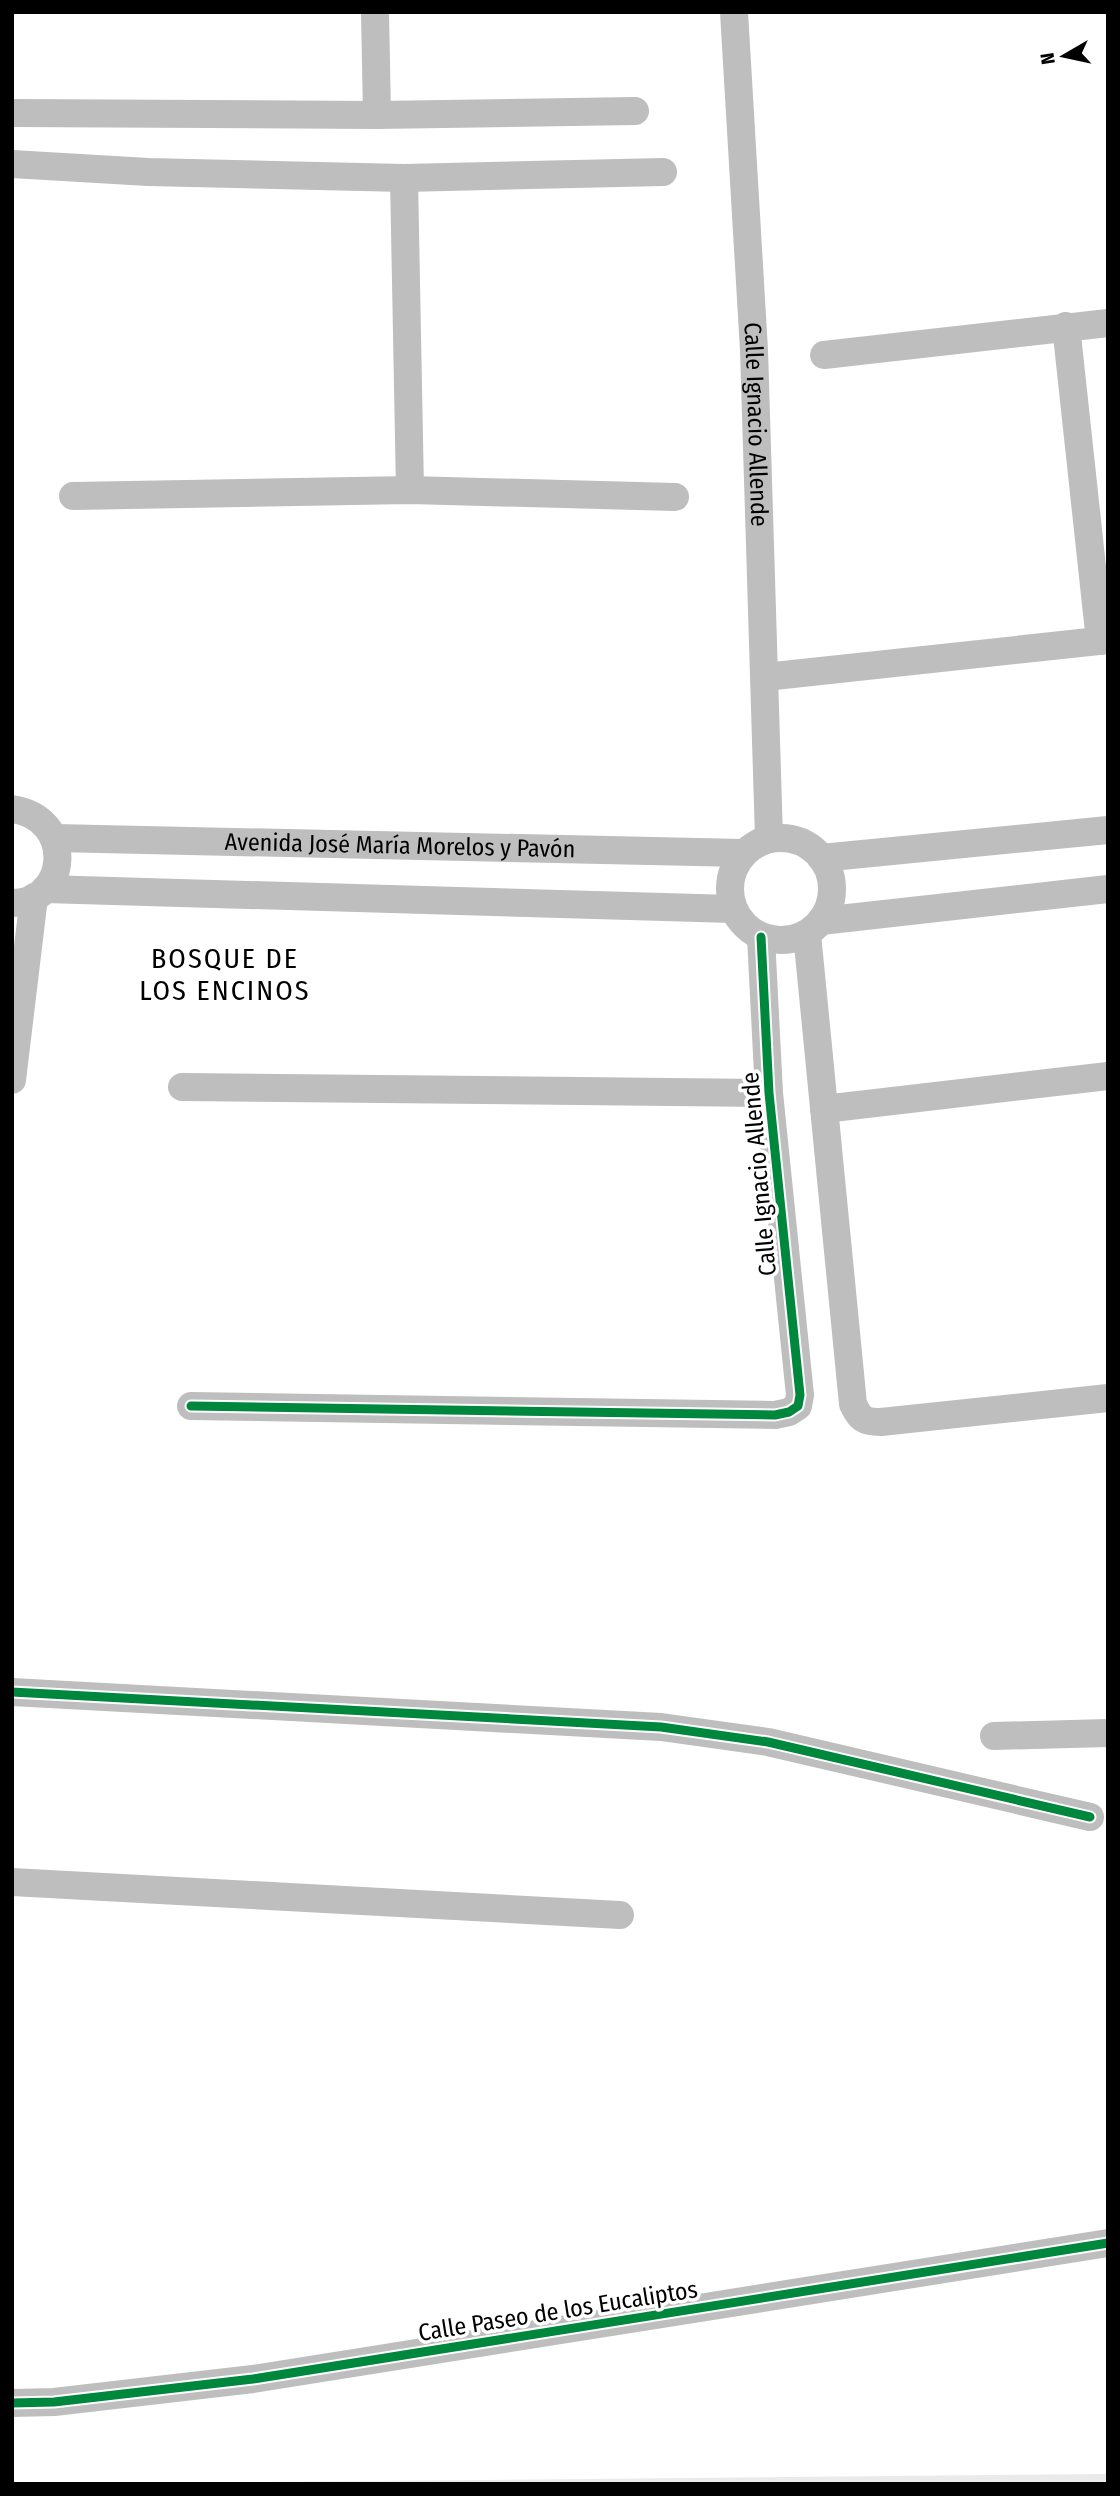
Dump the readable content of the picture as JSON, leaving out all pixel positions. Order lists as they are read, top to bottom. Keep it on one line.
{"streets":{"street":["Calle Ignacio Allende","Avenida José María Morelos y Pavón","Calle Paseo de los Eucaliptos"]},"crossings":[["Calle Ignacio Allende","Avenida José María Morelos y Pavón"]],"districts":["BOSQUE DE LOS ENCINOS"],"north":"left"}
